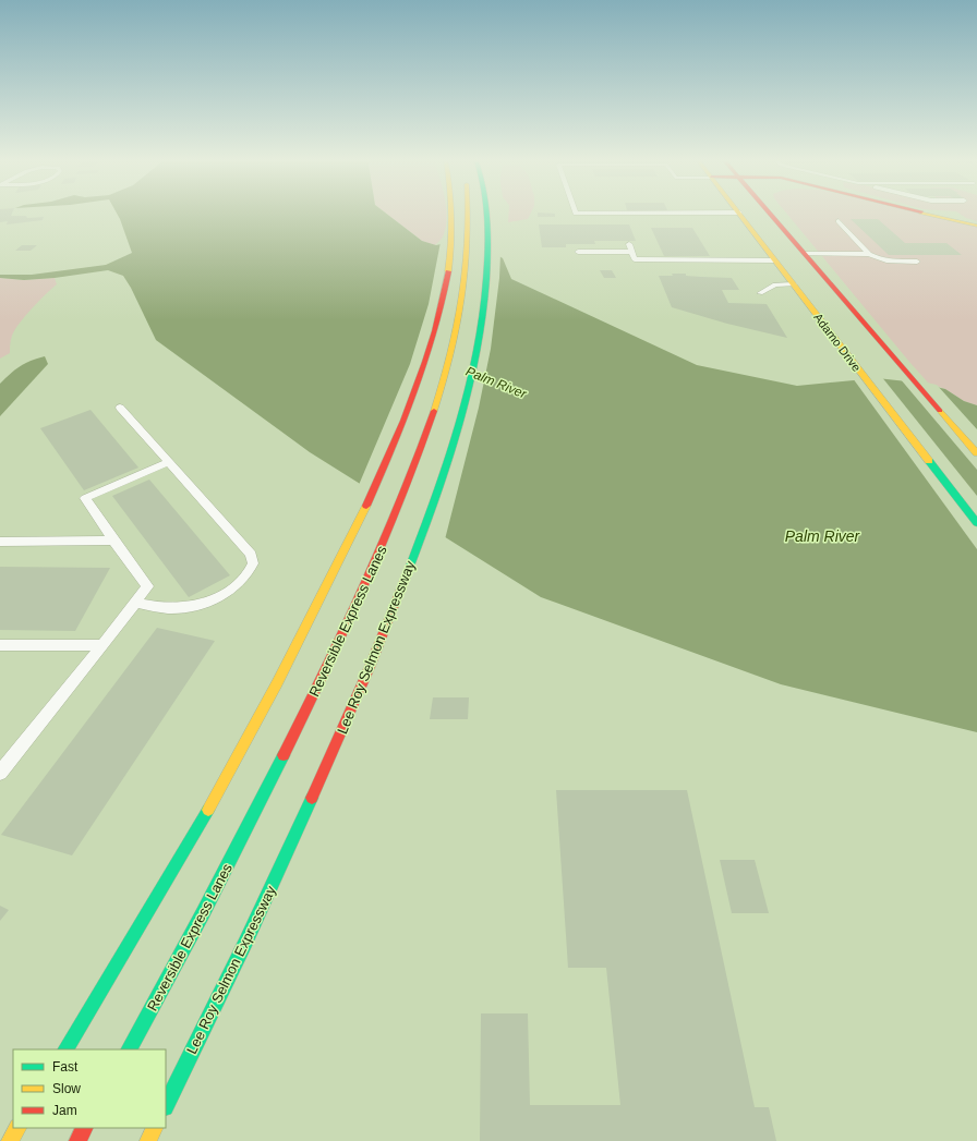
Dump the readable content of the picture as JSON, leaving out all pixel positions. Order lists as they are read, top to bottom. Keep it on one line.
{"streets":{"main road":["Adamo Drive","Reversible Express Lanes","Lee Roy Selmon Expressway"]},"water":["Palm River"],"legend":["Fast","Slow","Jam"]}
